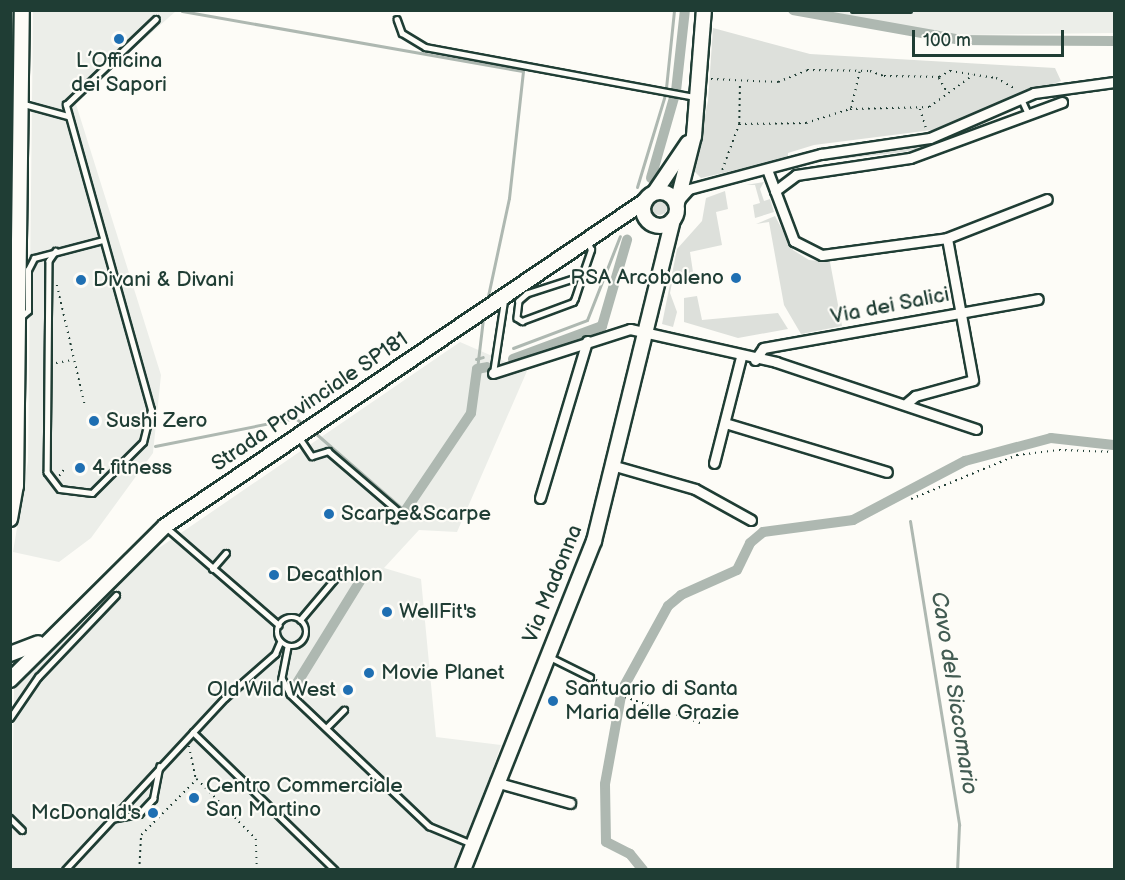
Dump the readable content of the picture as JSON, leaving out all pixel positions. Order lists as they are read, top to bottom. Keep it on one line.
{"streets":{"street":["Via dei Salici","Strada Provinciale SP181","Via Madonna"]},"crossings":[["Strada Provinciale SP181","Via Madonna"]],"water":["Cavo del Siccomario"],"places":["L’Officina dei Sapori","RSA Arcobaleno","Divani & Divani","Sushi Zero","4 fitness","Scarpe&Scarpe","Decathlon","WellFit's","Movie Planet","Old Wild West","Santuario di Santa Maria delle Grazie","Centro Commerciale San Martino","McDonald's"],"scale_bar":"100 m"}
